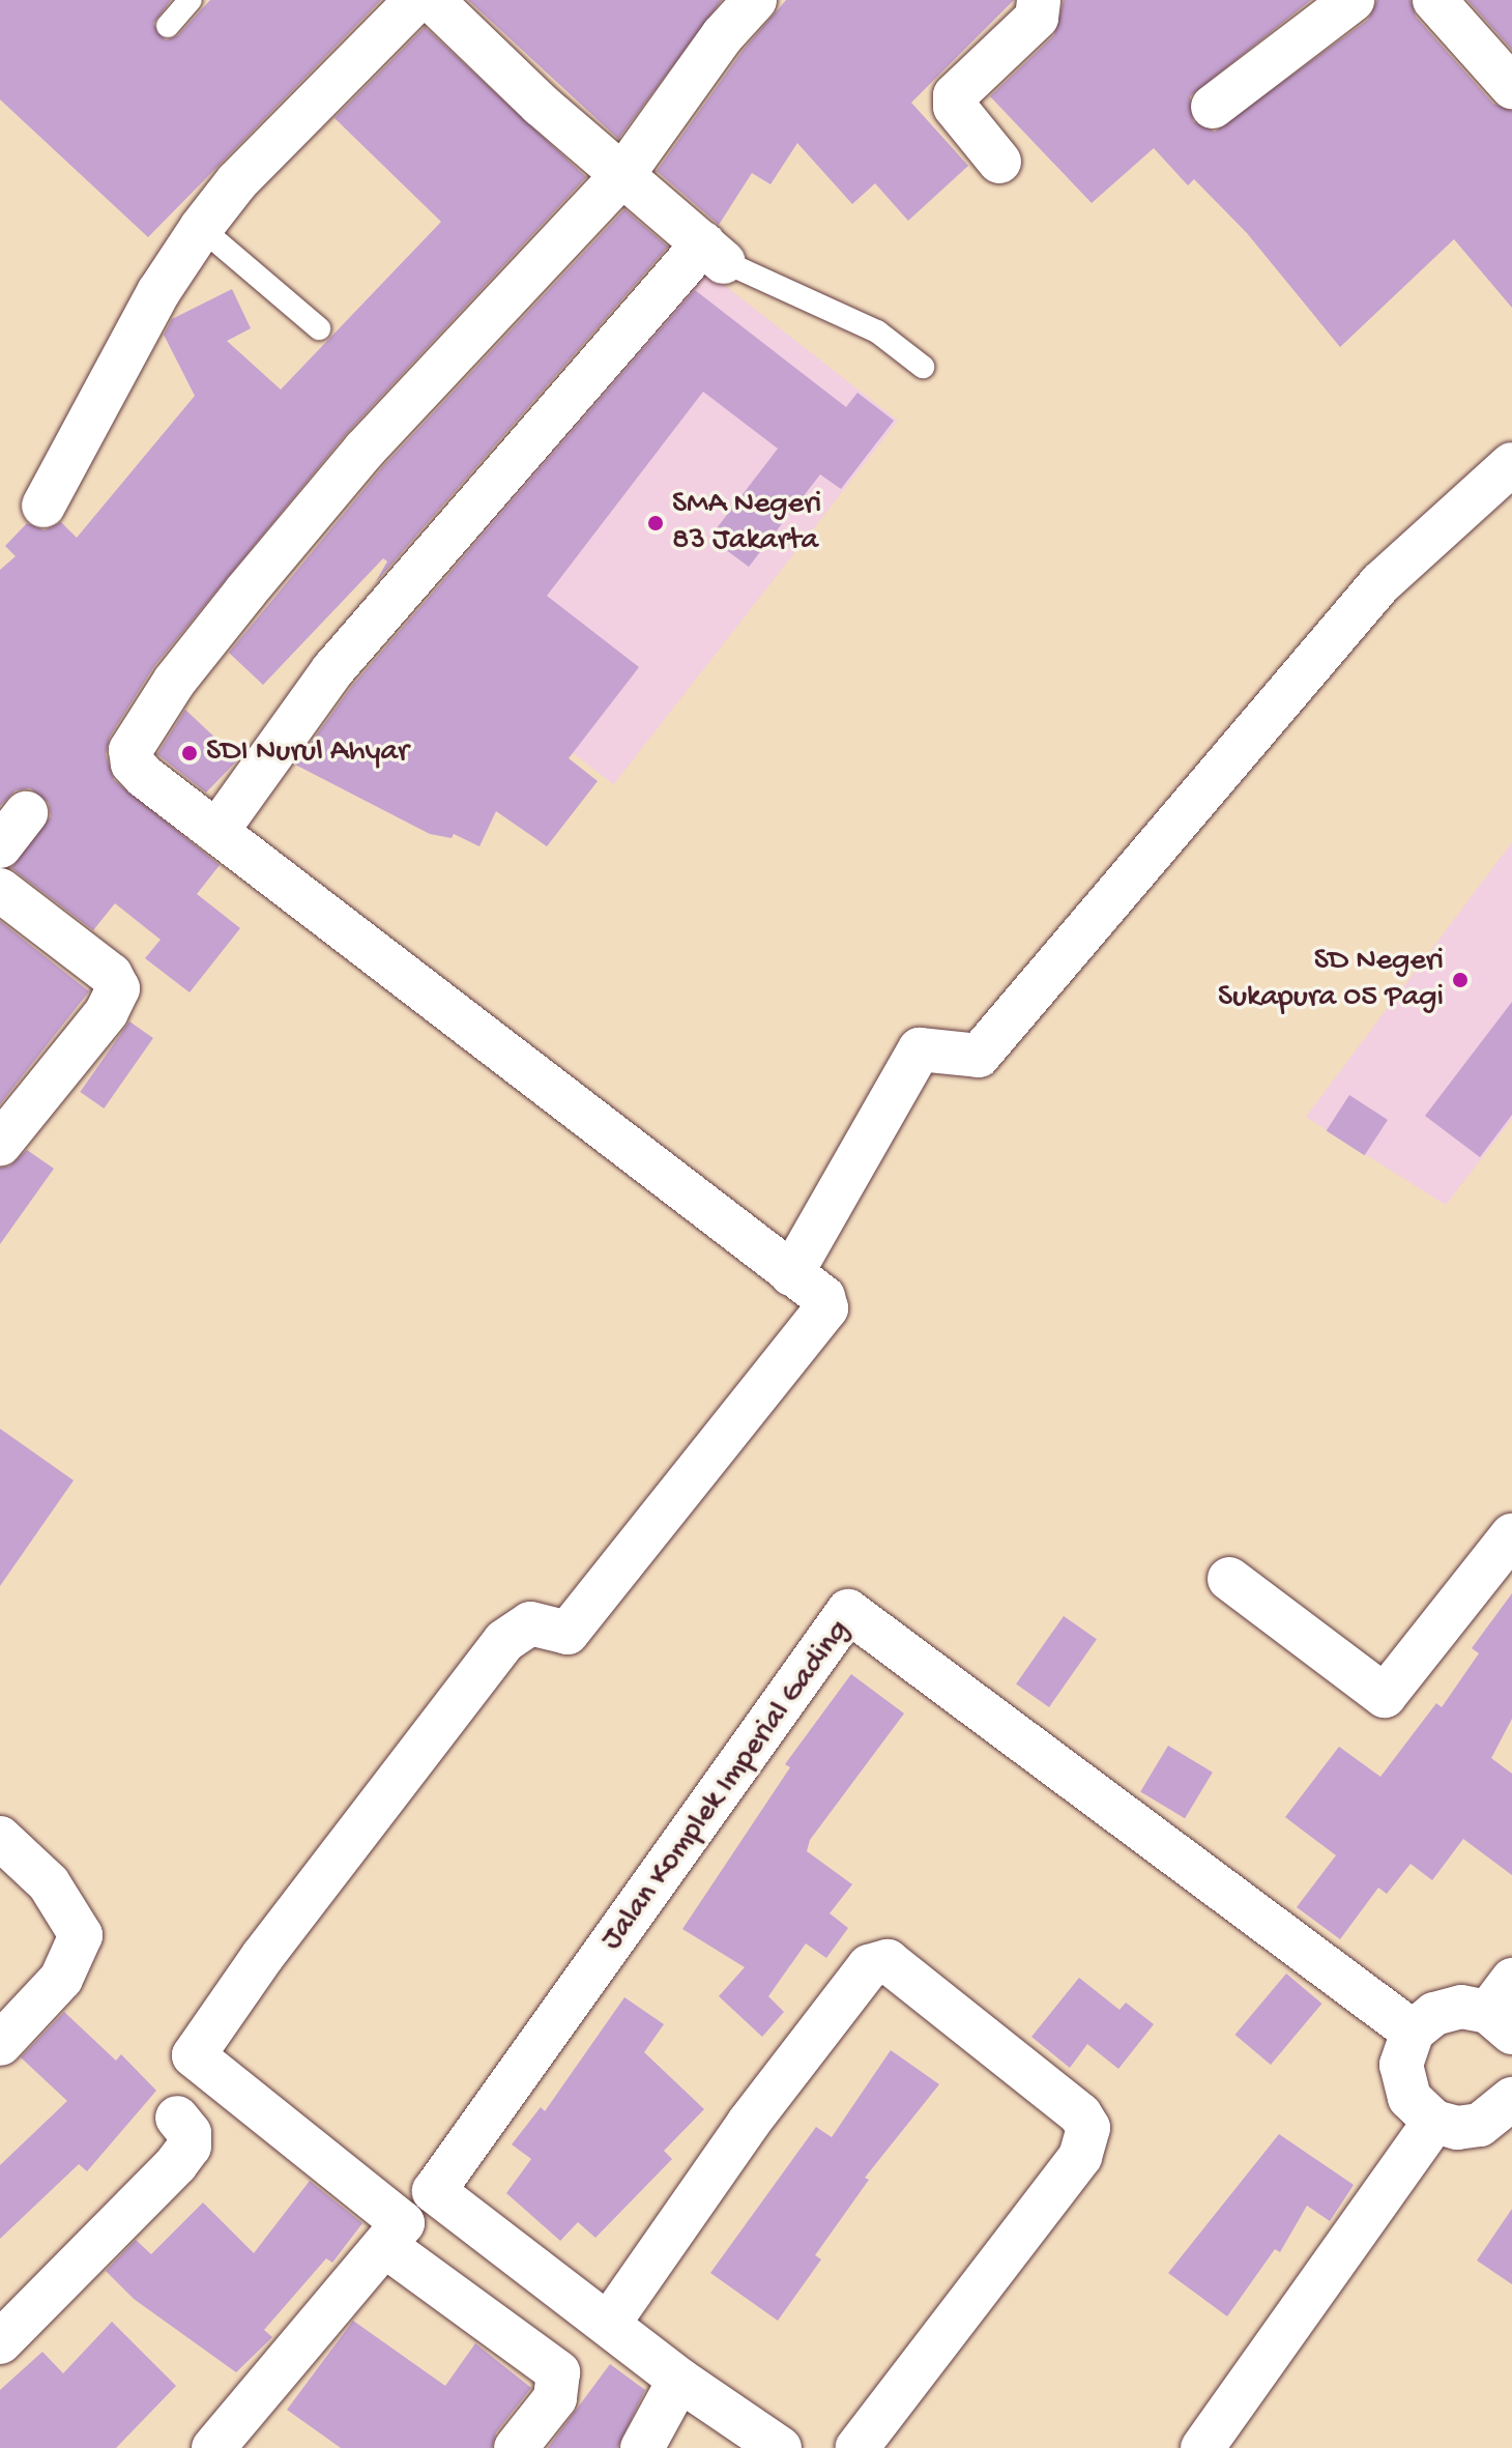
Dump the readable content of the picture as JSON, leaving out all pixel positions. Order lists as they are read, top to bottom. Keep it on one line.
{"streets":{"street":["Jalan Komplek Imperial Gading"]},"places":["SMA Negeri 83 Jakarta","SDI Nurul Ahyar","SD Negeri Sukapura 05 Pagi"]}
